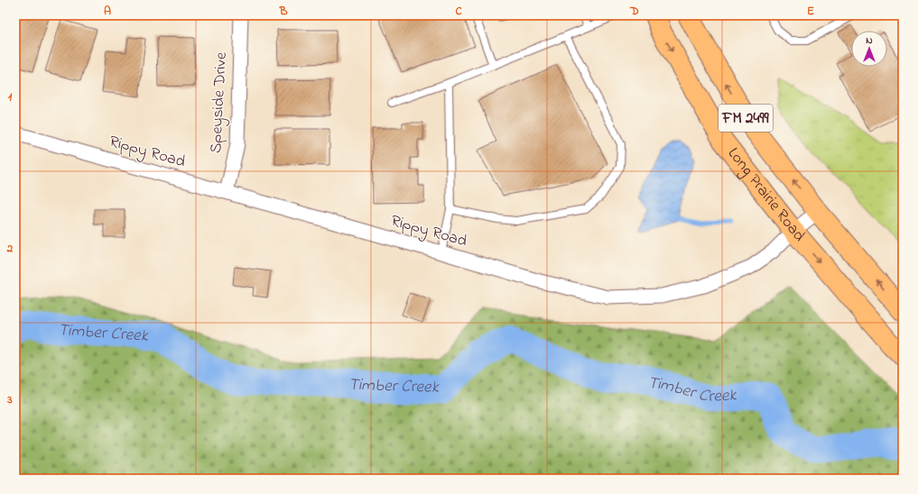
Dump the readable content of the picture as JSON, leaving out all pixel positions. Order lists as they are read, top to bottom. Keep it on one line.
{"streets":{"main road":["FM 2499","Long Prairie Road"],"street":["Speyside Drive","Rippy Road"]},"crossings":[["Speyside Drive","Rippy Road"],["Rippy Road","Long Prairie Road"]],"water":["Timber Creek"],"north":"top","grid":{"columns":["A","B","C","D","E"],"rows":["1","2","3"]}}
